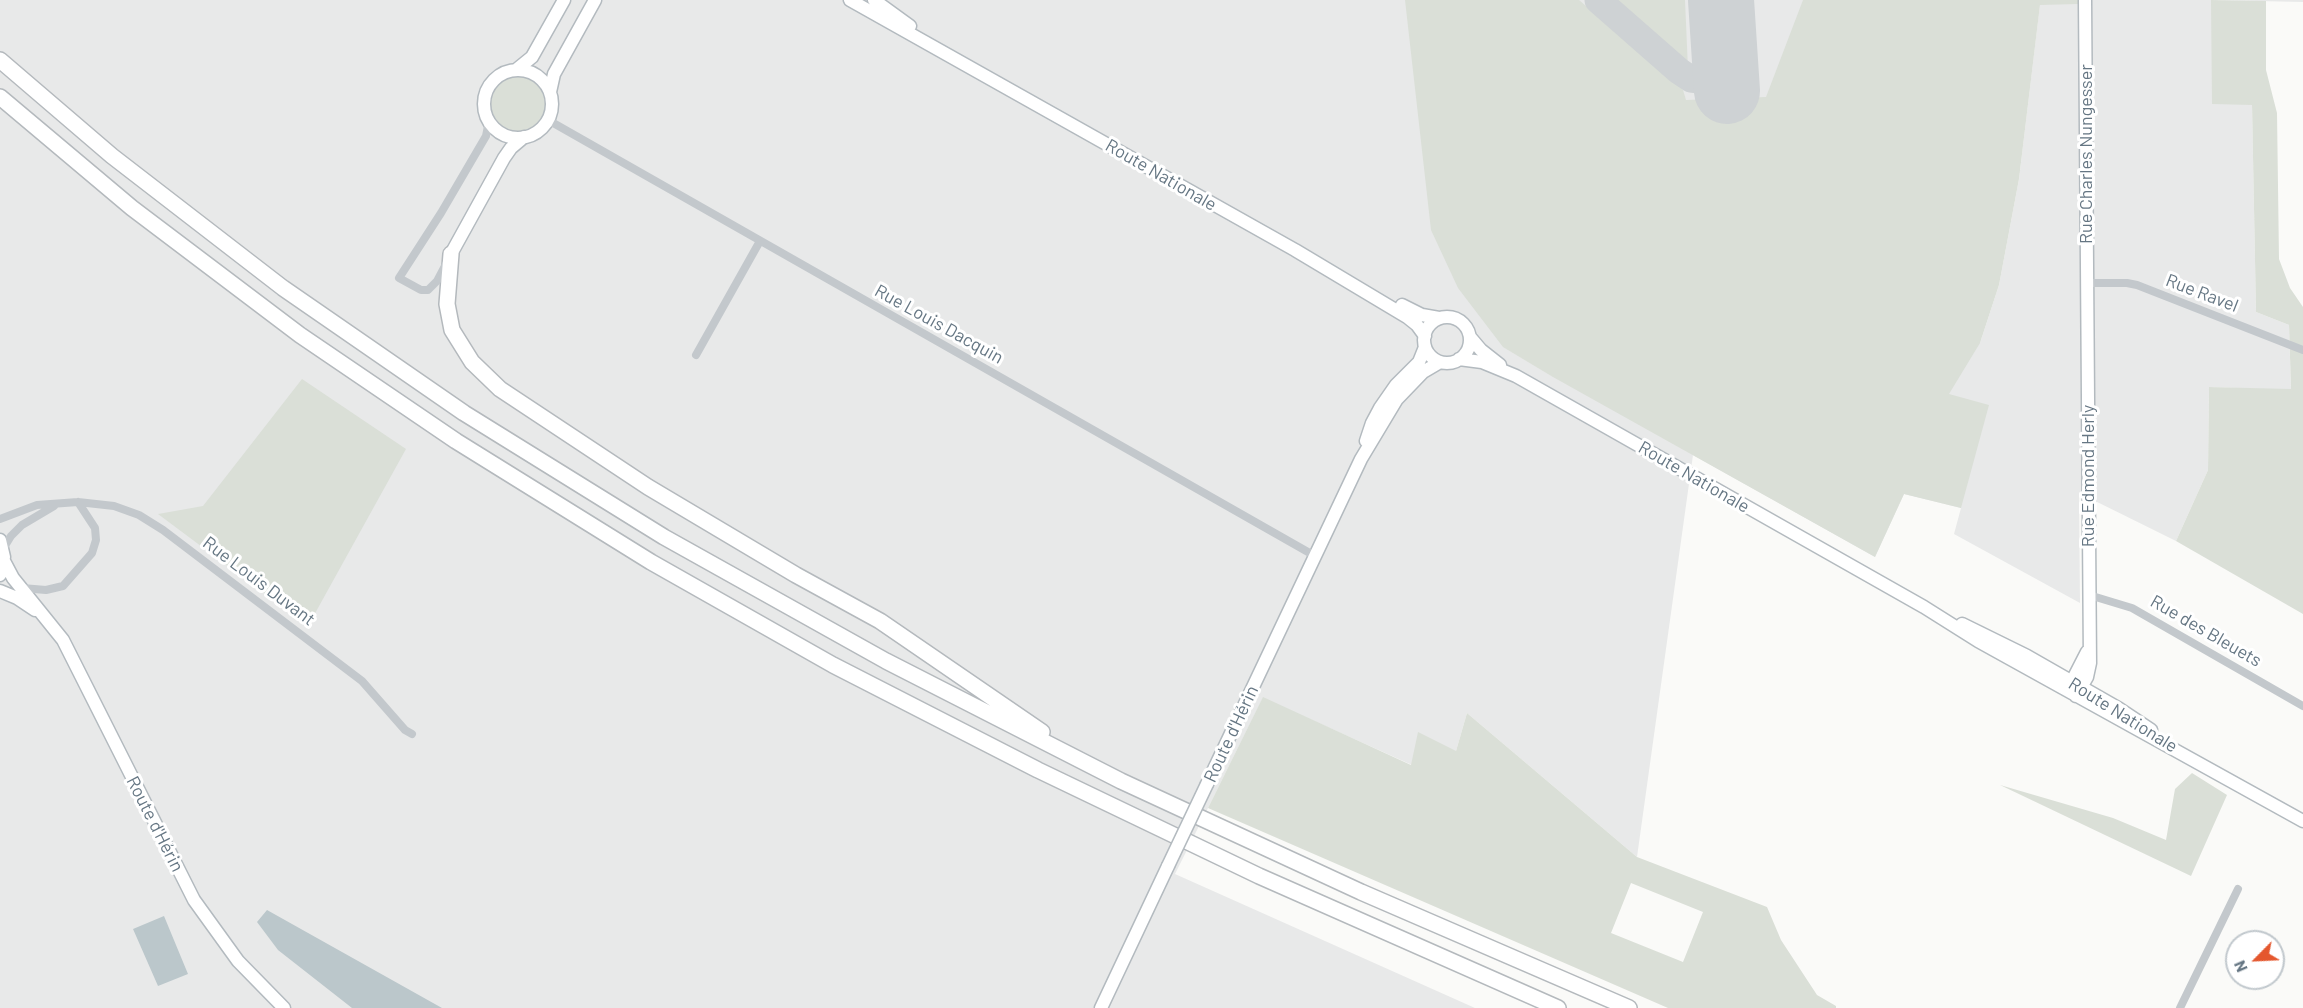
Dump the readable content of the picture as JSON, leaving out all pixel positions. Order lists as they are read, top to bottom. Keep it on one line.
{"streets":{"street":["Rue Charles Nungesser","Route Nationale","Rue Ravel","Rue Louis Dacquin","Rue Edmond Herly","Rue Louis Duvant","Rue des Bleuets","Route d'Hérin"]},"crossings":[["Rue Charles Nungesser","Rue Ravel"],["Rue Charles Nungesser","Rue Edmond Herly"],["Route Nationale","Rue Edmond Herly"],["Route Nationale","Route d'Hérin"],["Rue Louis Dacquin","Route d'Hérin"],["Rue Edmond Herly","Rue des Bleuets"],["Rue Louis Duvant","Route d'Hérin"]],"north":"bottom left"}
